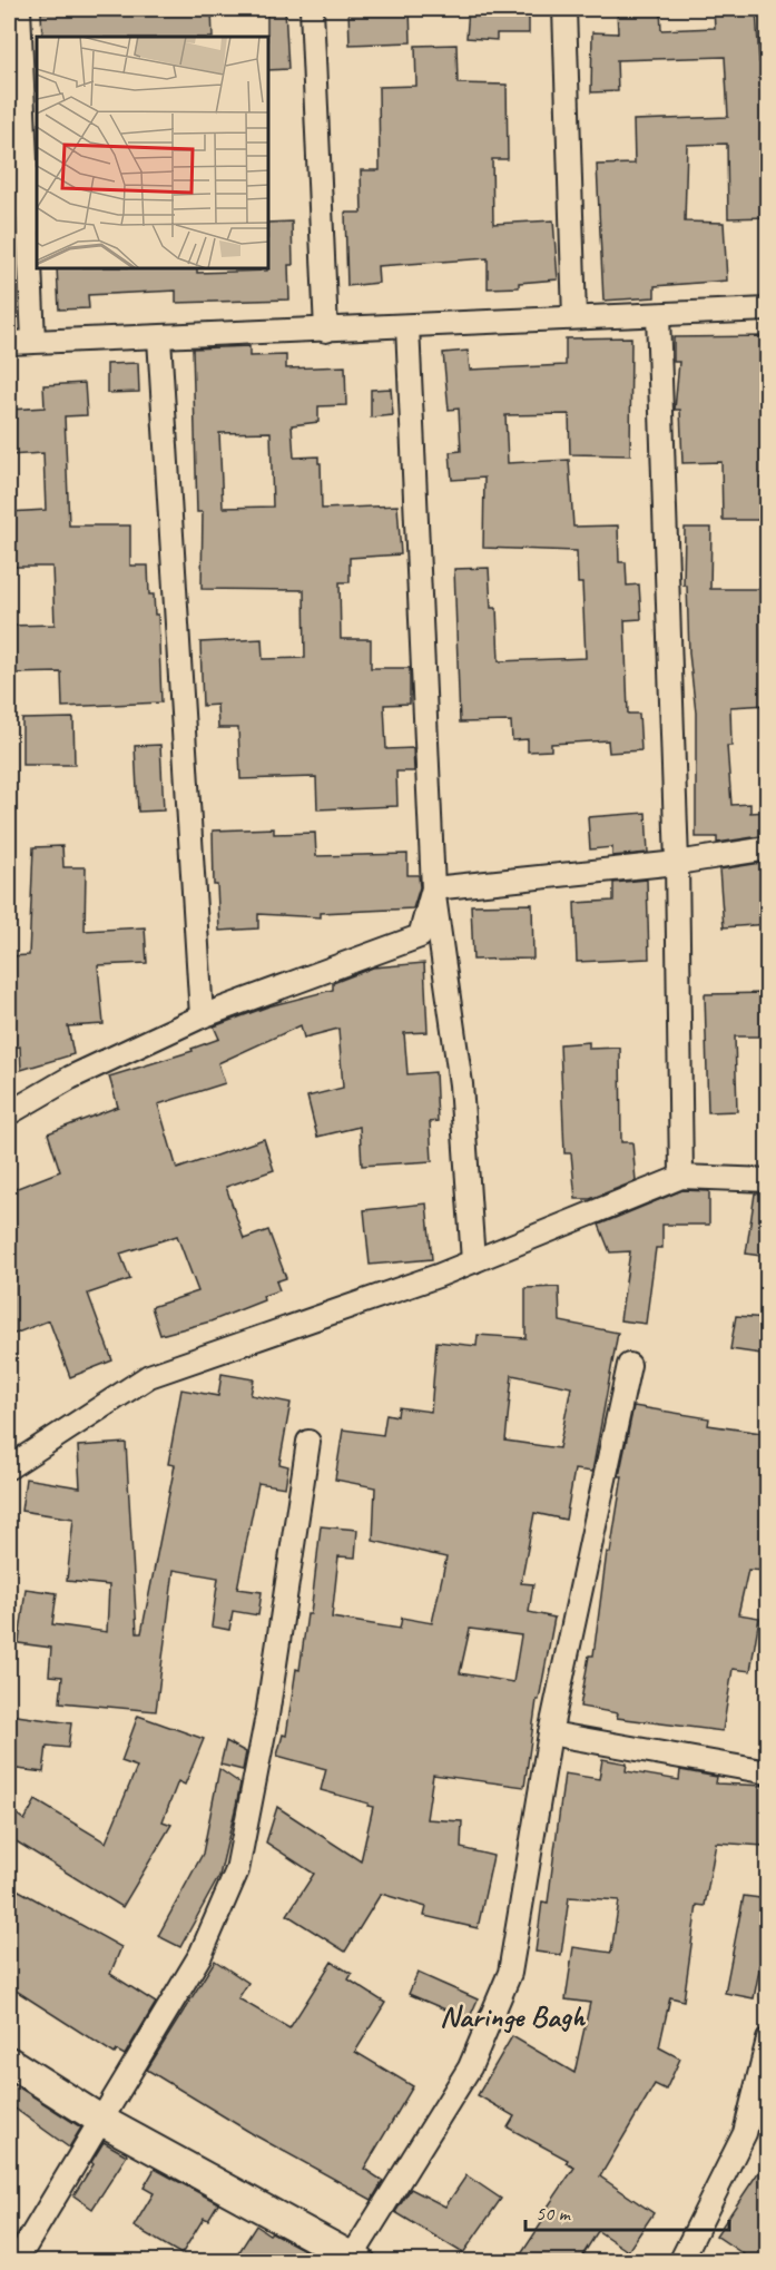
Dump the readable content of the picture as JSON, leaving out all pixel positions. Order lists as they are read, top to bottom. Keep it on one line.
{"districts":["Naringe Bagh"],"scale_bar":"50 m"}
